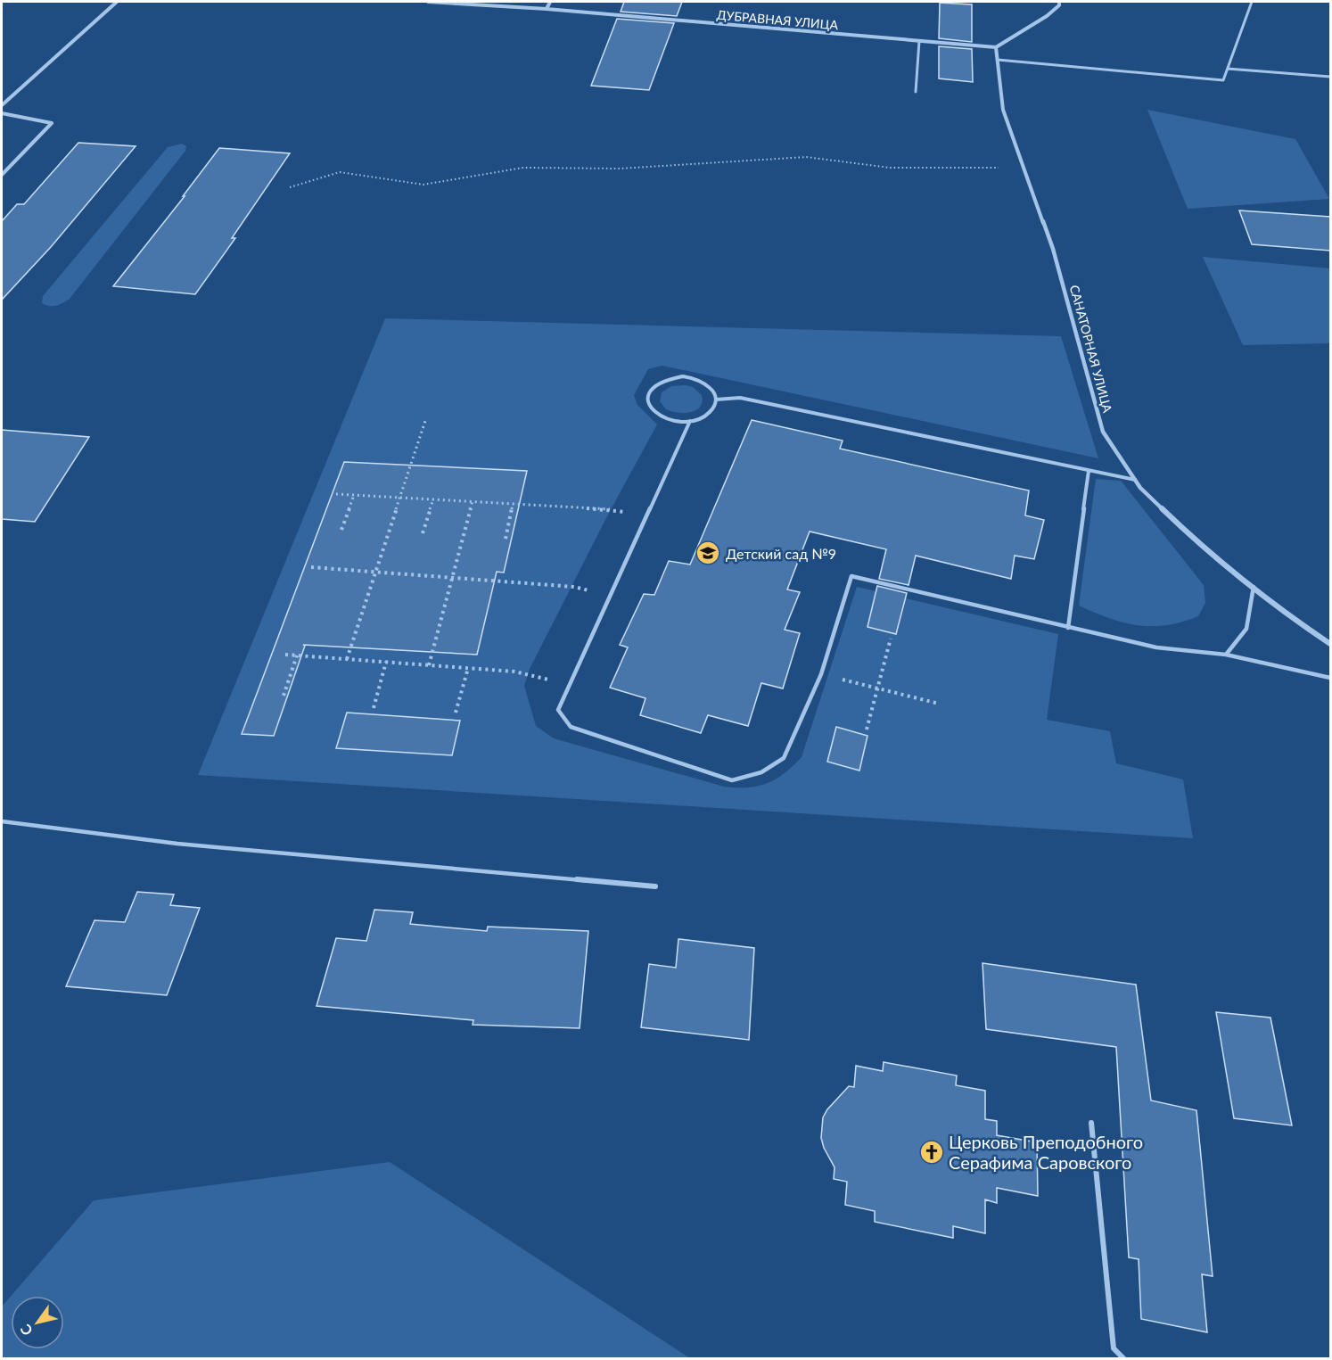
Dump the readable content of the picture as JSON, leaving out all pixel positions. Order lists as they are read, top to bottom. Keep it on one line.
{"streets":{"street":["ДУБРАВНАЯ УЛИЦА","САНАТОРНАЯ УЛИЦА"]},"crossings":[["ДУБРАВНАЯ УЛИЦА","САНАТОРНАЯ УЛИЦА"]],"places":{"school or university":["Детский сад №9"],"church":["Церковь Преподобного Серафима Саровского"]},"north":"bottom left"}
